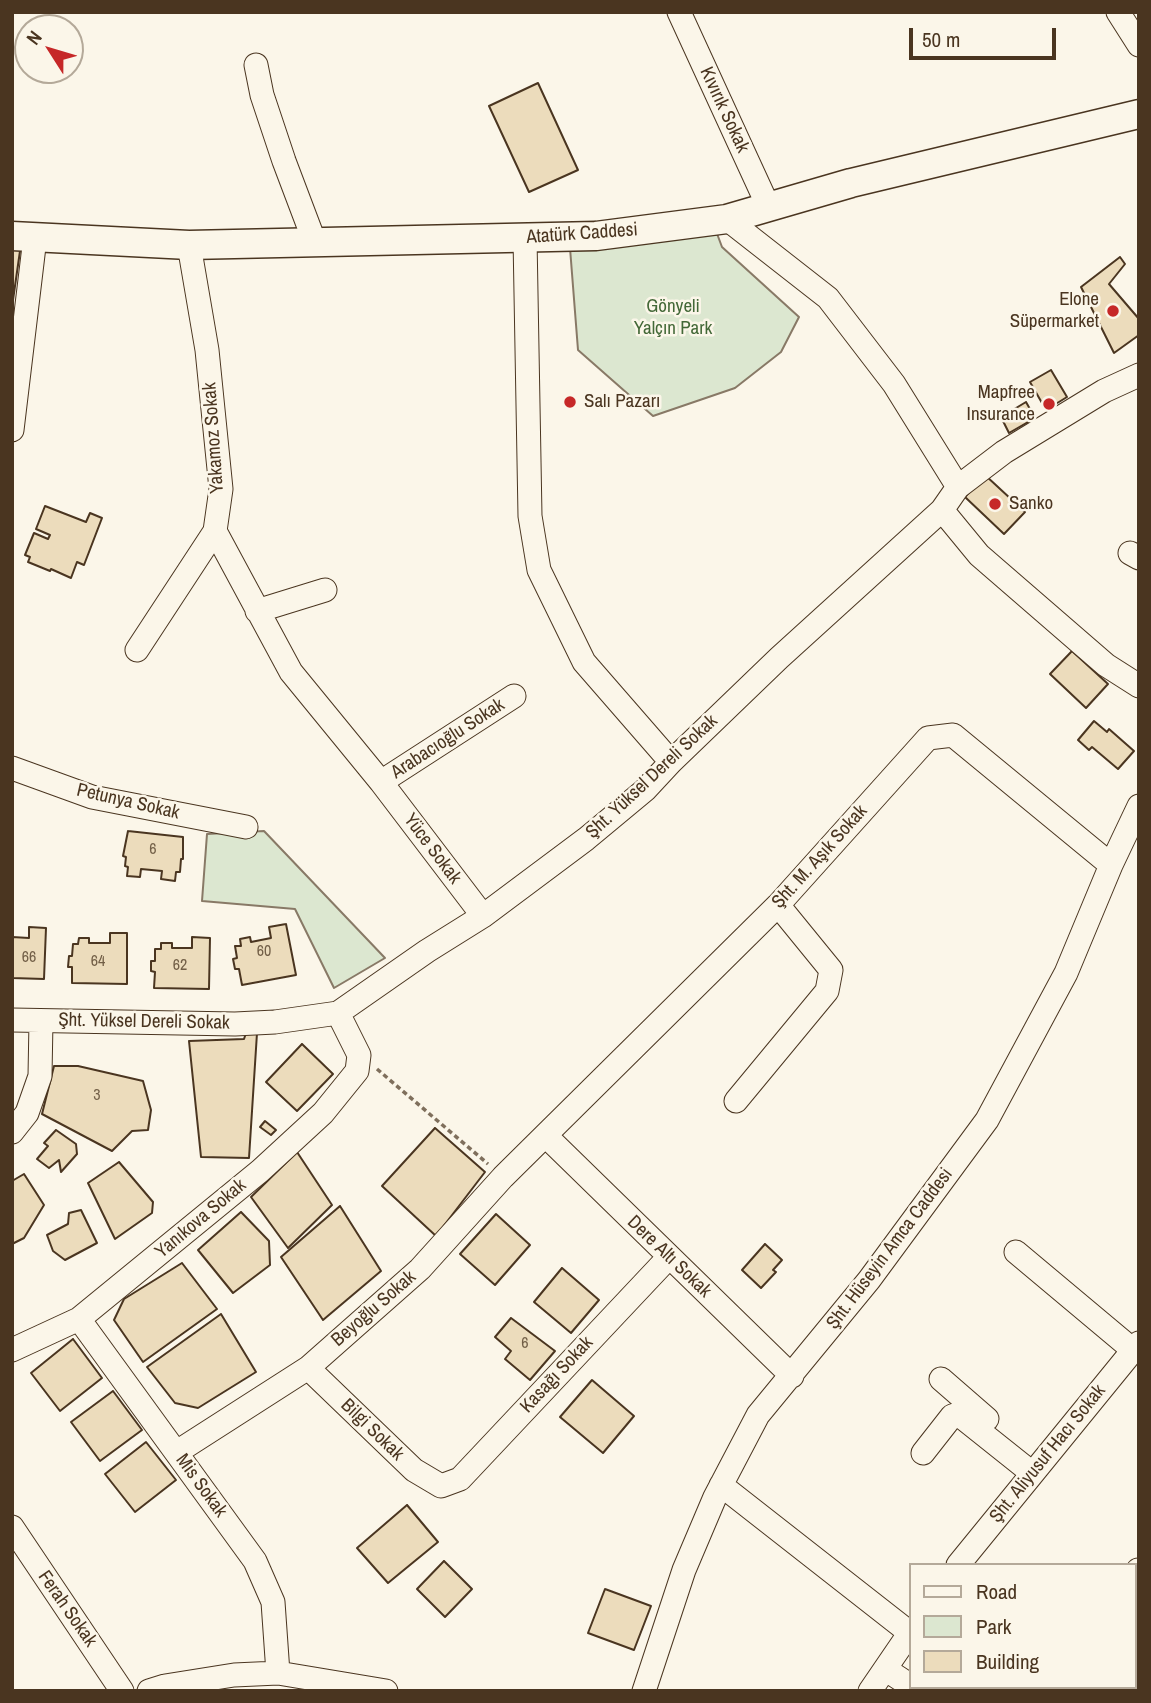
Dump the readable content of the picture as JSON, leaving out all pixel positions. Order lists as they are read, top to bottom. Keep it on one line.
{"streets":{"main road":["Atatürk Caddesi"],"street":["Kıvırık Sokak","Yakamoz Sokak","Arabacıoğlu Sokak","Şht. Yüksel Dereli Sokak","Petunya Sokak","Yüce Sokak","Şht. M. Aşık Sokak","Yanıkova Sokak","Şht. Hüseyin Amca Caddesi","Dere Altı Sokak","Beyoğlu Sokak","Kasağı Sokak","Bilgi Sokak","Şht. Aliyusuf Hacı Sokak","Mis Sokak","Ferah Sokak"]},"crossings":[["Kıvırık Sokak","Atatürk Caddesi"],["Atatürk Caddesi","Yakamoz Sokak"],["Arabacıoğlu Sokak","Yüce Sokak"],["Şht. Yüksel Dereli Sokak","Yüce Sokak"],["Şht. M. Aşık Sokak","Şht. Hüseyin Amca Caddesi"],["Şht. M. Aşık Sokak","Dere Altı Sokak"],["Şht. M. Aşık Sokak","Beyoğlu Sokak"],["Yanıkova Sokak","Mis Sokak"],["Şht. Hüseyin Amca Caddesi","Dere Altı Sokak"],["Dere Altı Sokak","Beyoğlu Sokak"],["Dere Altı Sokak","Kasağı Sokak"],["Beyoğlu Sokak","Bilgi Sokak"],["Beyoğlu Sokak","Mis Sokak"],["Kasağı Sokak","Bilgi Sokak"]],"parks":["Gönyeli Yalçın Park"],"places":["Elone Süpermarket","Salı Pazarı","Mapfree Insurance","Sanko"],"house_numbers":["6","60","66","64","62","3","6"],"legend":["Road","Park","Building"],"scale_bar":"50 m","north":"top left"}
